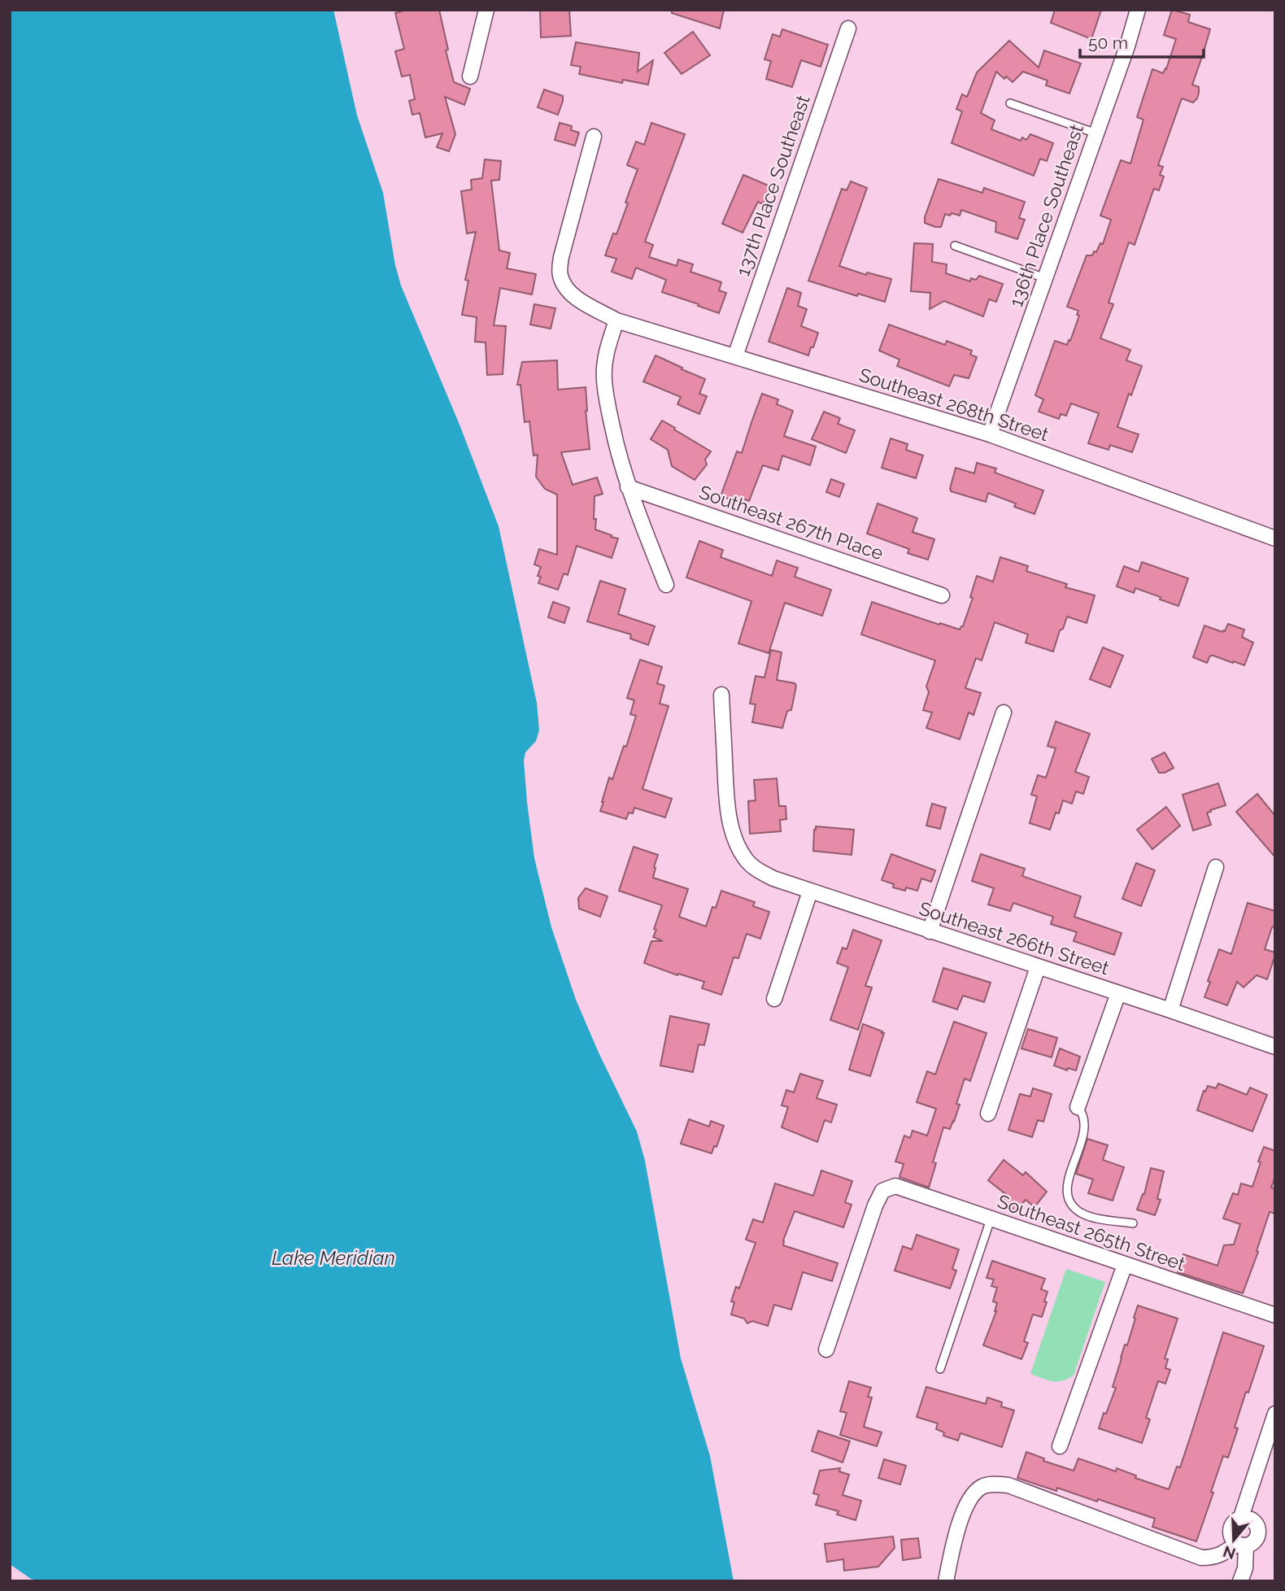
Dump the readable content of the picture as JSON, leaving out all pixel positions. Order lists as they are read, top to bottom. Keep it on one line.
{"streets":{"street":["137th Place Southeast","136th Place Southeast","Southeast 268th Street","Southeast 267th Place","Southeast 266th Street","Southeast 265th Street"]},"crossings":[["137th Place Southeast","Southeast 268th Street"],["136th Place Southeast","Southeast 268th Street"]],"water":["Lake Meridian"],"scale_bar":"50 m","north":"bottom"}
